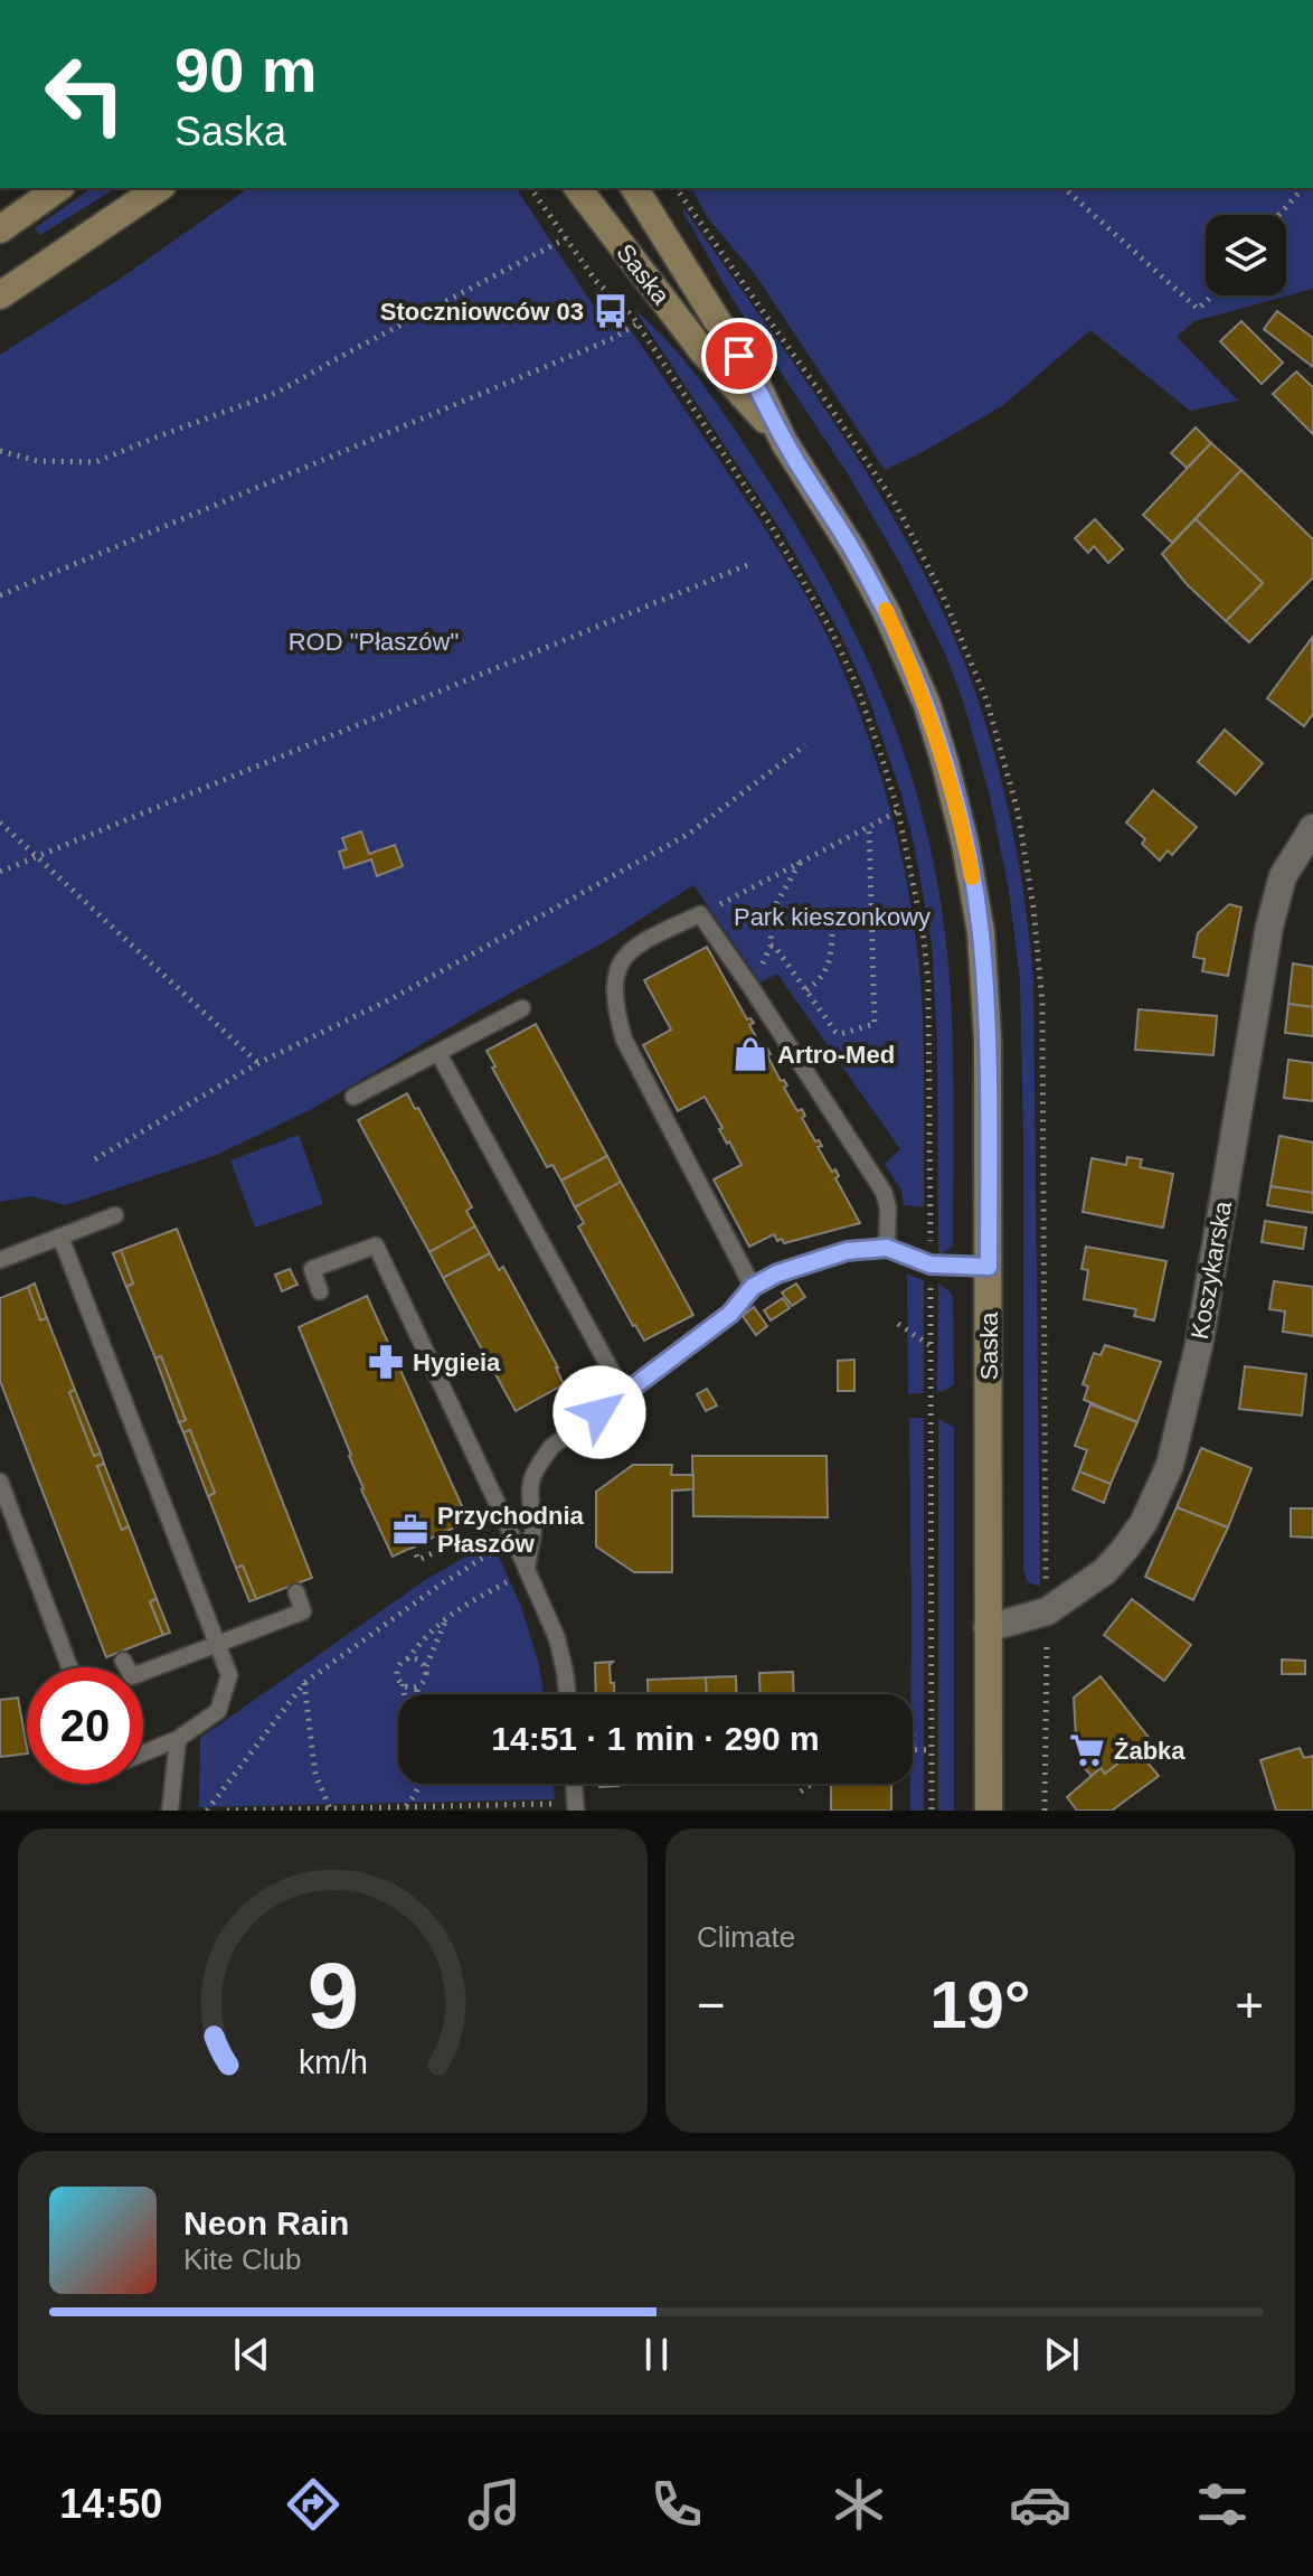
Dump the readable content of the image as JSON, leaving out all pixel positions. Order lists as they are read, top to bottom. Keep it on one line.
{"streets":{"street":["Saska","Koszykarska"]},"crossings":[["Saska","Koszykarska"]],"parks":["ROD \"Płaszów\"","Park kieszonkowy"],"places":{"bus stop":["Stoczniowców 03"],"shop":["Artro-Med"],"pharmacy":["Hygieia"],"office":["Przychodnia Płaszów"],"supermarket":["Żabka"]},"page":{"turn":["90 m","Saska"],"limit":"20","trip":"14:51 · 1 min · 290 m","tile":"Climate","heat":["−","19°","+"],"song":["Neon Rain","Kite Club"],"tabs":"14:50","gauge":["9","km/h"]}}
